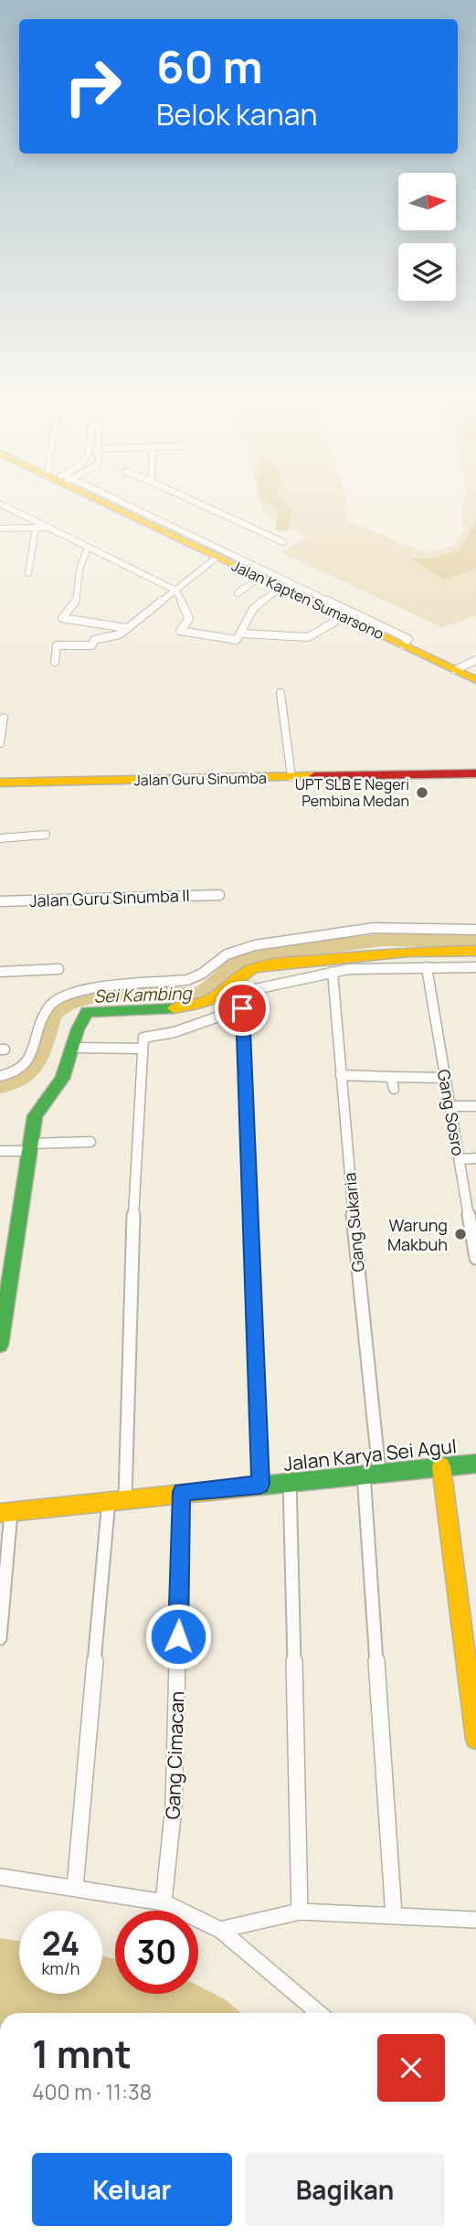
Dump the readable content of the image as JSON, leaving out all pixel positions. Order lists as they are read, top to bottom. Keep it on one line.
{"streets":{"main road":["Jalan Kapten Sumarsono","Jalan Guru Sinumba","Jalan Karya Sei Agul"],"street":["Jalan Guru Sinumba II","Gang Sosro","Gang Sukaria","Gang Cimacan"]},"crossings":[["Gang Sukaria","Jalan Karya Sei Agul"],["Jalan Karya Sei Agul","Gang Cimacan"]],"water":["Sei Kambing"],"places":["UPT SLB E Negeri Pembina Medan","Warung Makbuh"],"north":"right","page":{"turn":["60 m","Belok kanan"],"speed":"24 km/h","limit":"30","heading":["1 mnt","400 m · 11:38"],"buttons":["Keluar","Bagikan"]}}
